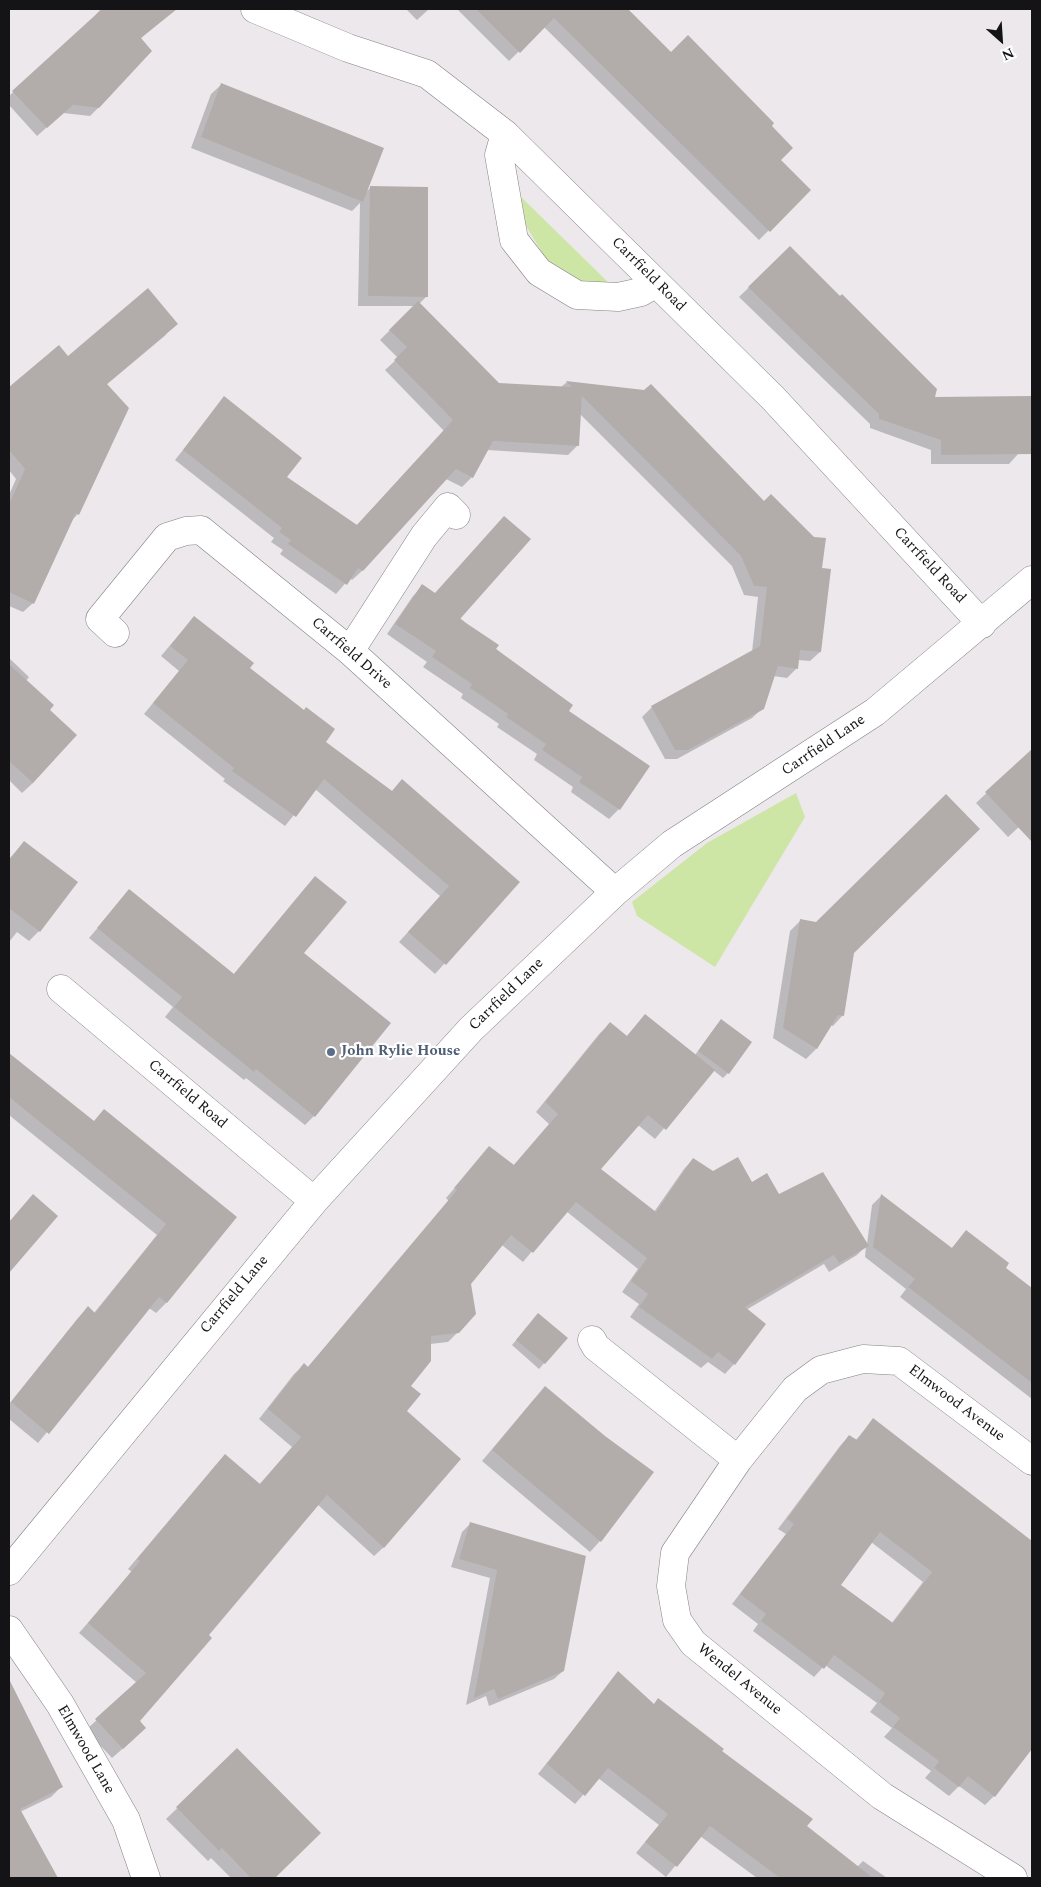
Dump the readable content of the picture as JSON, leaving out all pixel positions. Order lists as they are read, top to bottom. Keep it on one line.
{"streets":{"street":["Carrfield Road","Carrfield Drive","Carrfield Lane","Elmwood Avenue","Wendel Avenue","Elmwood Lane"]},"crossings":[["Carrfield Road","Carrfield Lane"],["Carrfield Drive","Carrfield Lane"],["Elmwood Avenue","Wendel Avenue"]],"places":["John Rylie House"],"north":"bottom right"}
